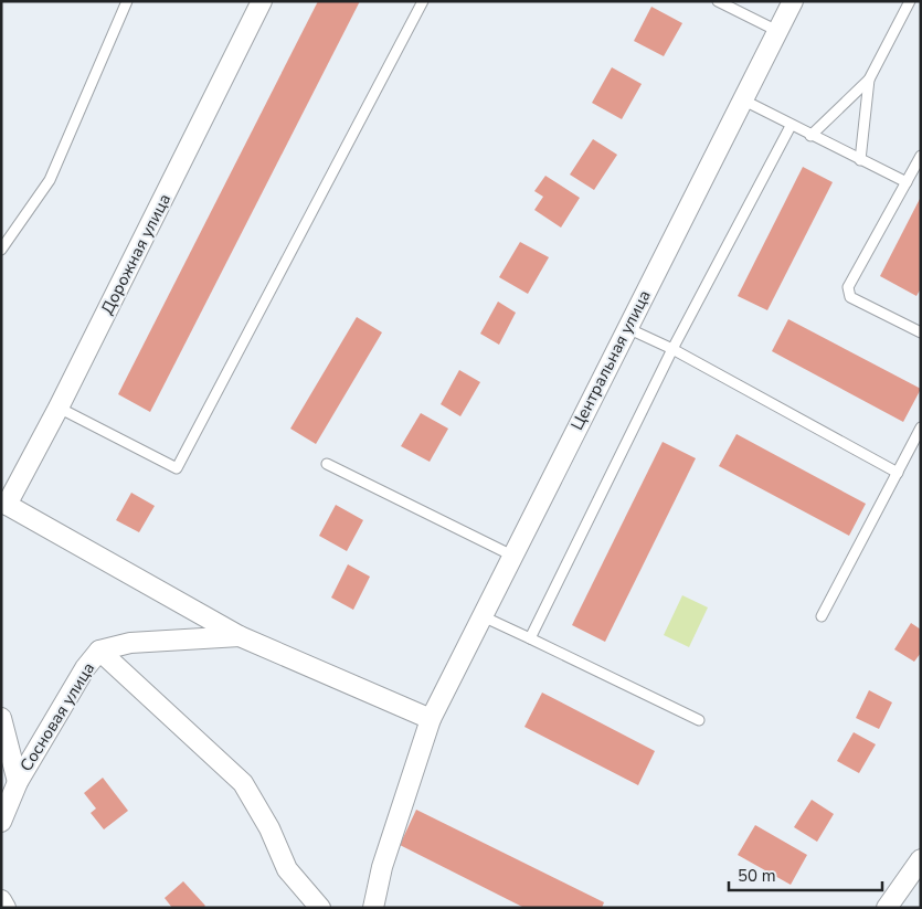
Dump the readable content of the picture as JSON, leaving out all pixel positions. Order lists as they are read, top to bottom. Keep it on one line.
{"streets":{"street":["Дорожная улица","Центральная улица","Сосновая улица"]},"scale_bar":"50 m"}
